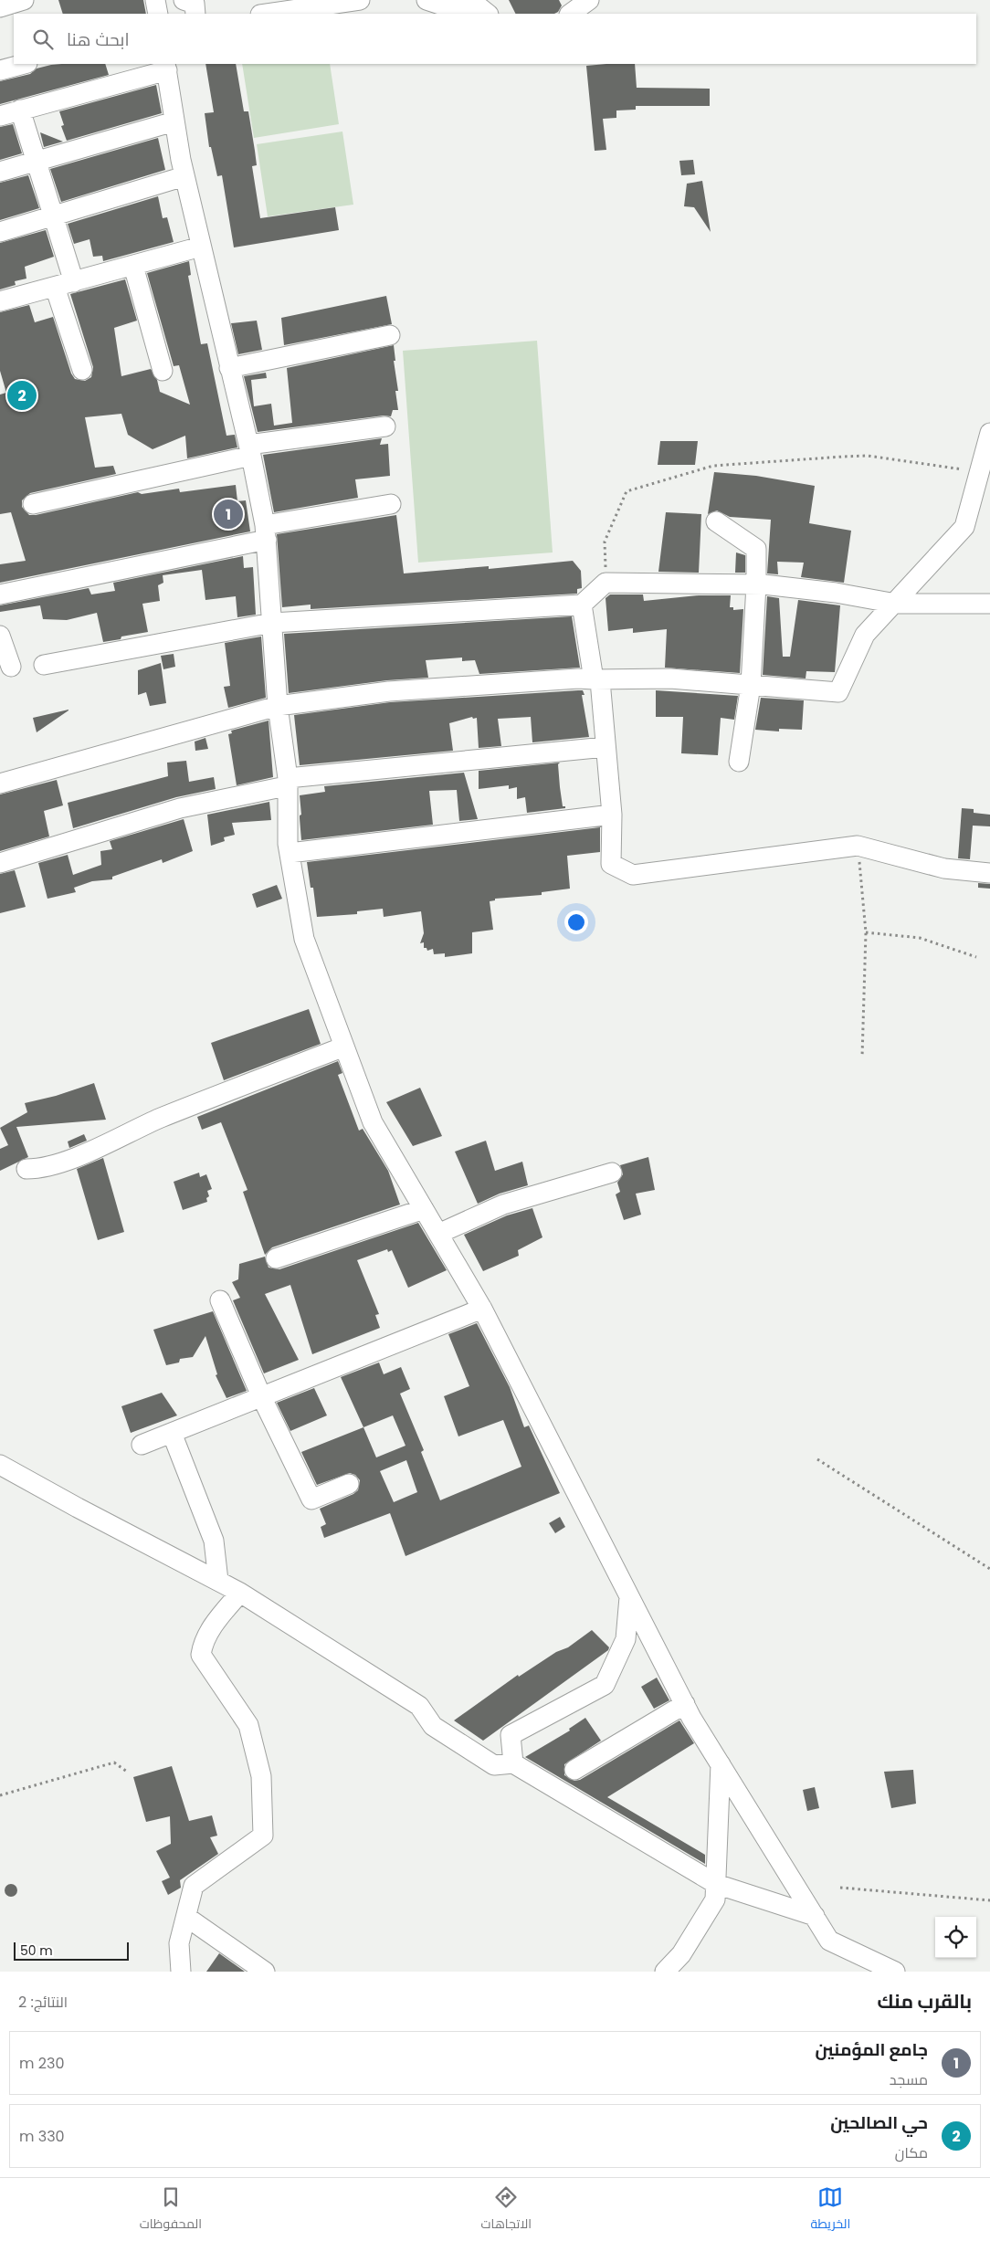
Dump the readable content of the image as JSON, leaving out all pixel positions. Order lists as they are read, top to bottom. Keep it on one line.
{"scale_bar":"50 m","page":{"search":"ابحث هنا","pins":["2","1"],"scale":"50 m","heading":["بالقرب منك","النتائج: 2"],"list":[{"mark":"1","name":"جامع المؤمنين","note":"مسجد","value":"230 m"},{"mark":"2","name":"حي الصالحين","note":"مكان","value":"330 m"}],"nav":["الخريطة","الاتجاهات","المحفوظات"]}}
